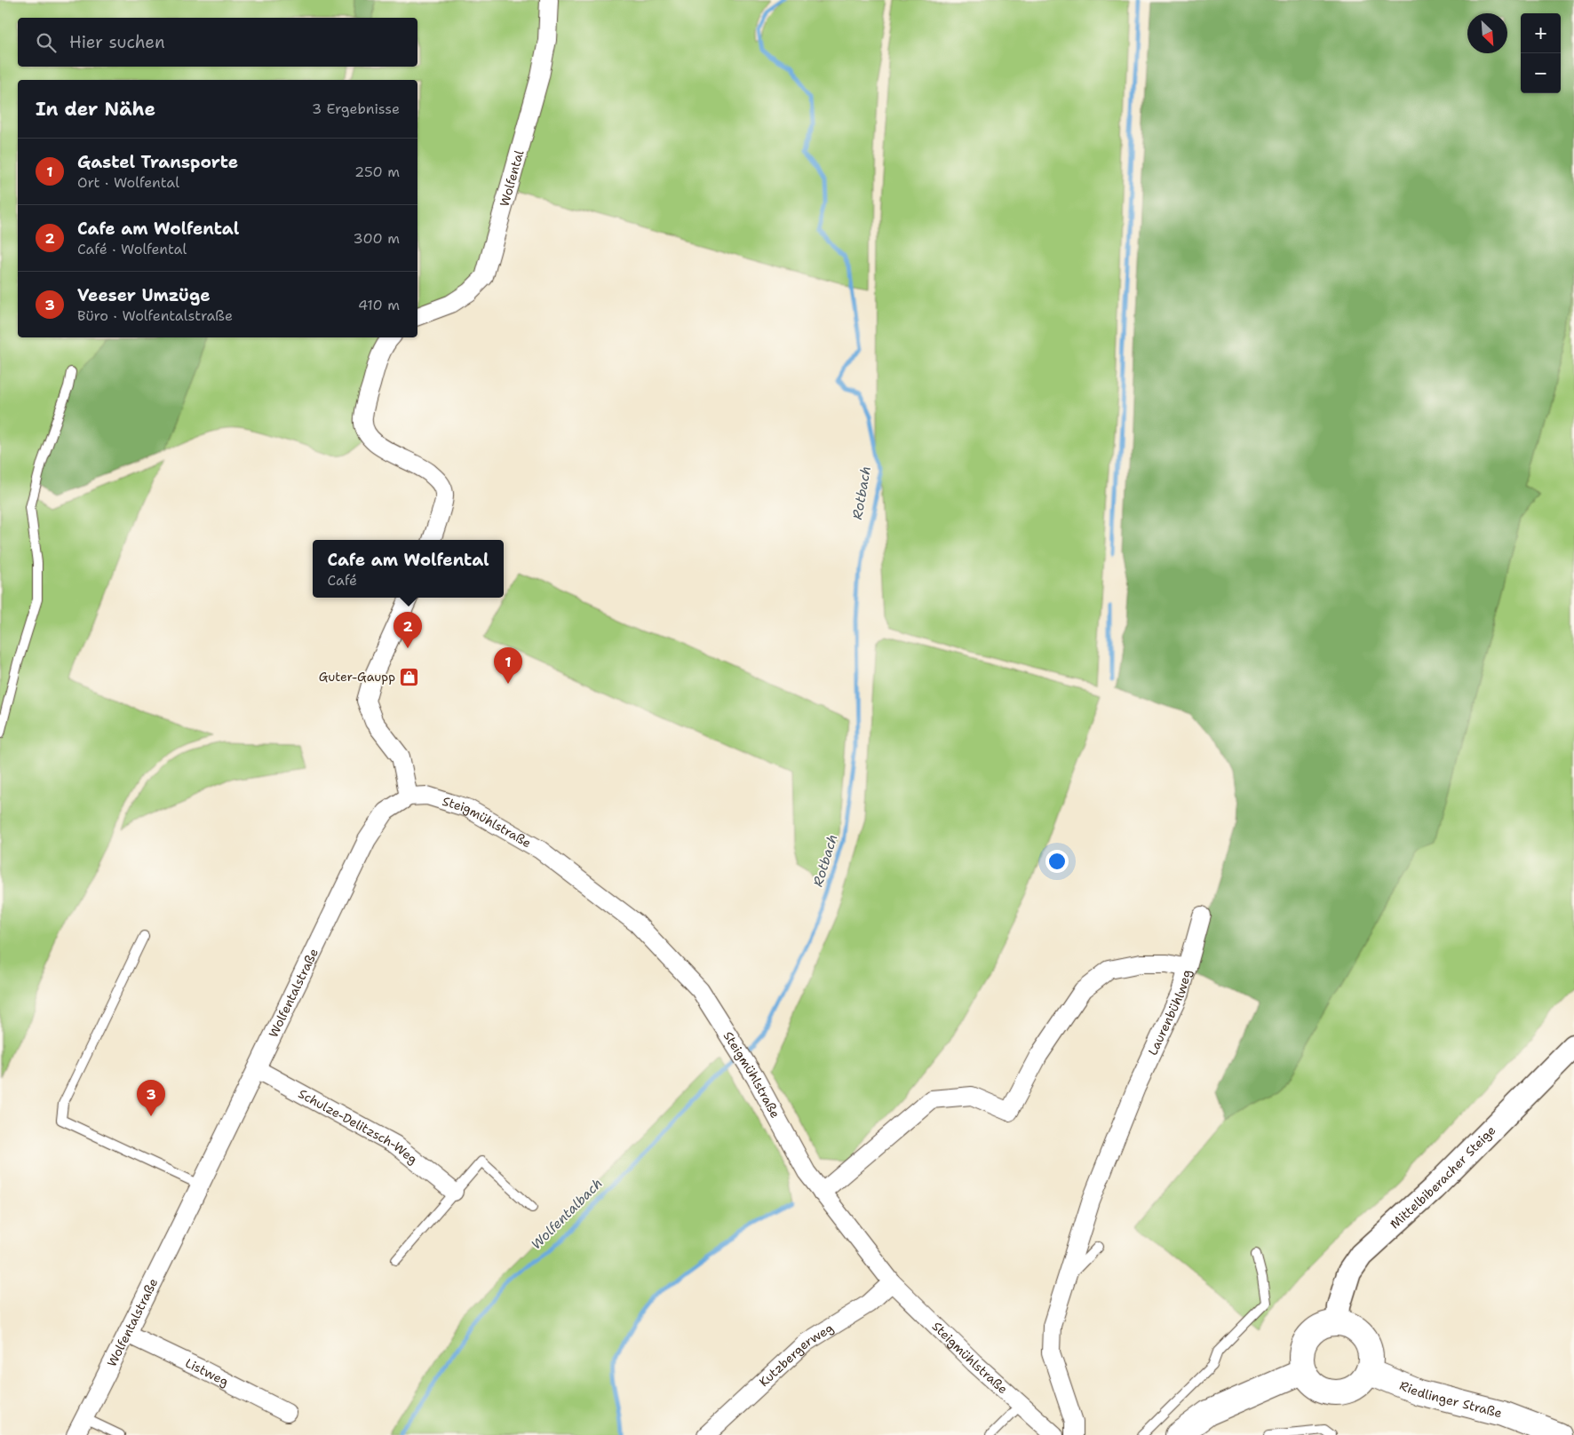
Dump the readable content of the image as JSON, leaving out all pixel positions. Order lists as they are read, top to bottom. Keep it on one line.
{"streets":{"main road":["Riedlinger Straße"],"street":["Wolfental","Steigmühlstraße","Wolfentalstraße","Laurenbühlweg","Schulze-Delitzsch-Weg","Mittelbiberacher Steige","Kutzbergerweg","Listweg"]},"crossings":[["Steigmühlstraße","Wolfentalstraße"],["Steigmühlstraße","Laurenbühlweg"],["Steigmühlstraße","Kutzbergerweg"],["Wolfentalstraße","Schulze-Delitzsch-Weg"],["Wolfentalstraße","Listweg"],["Mittelbiberacher Steige","Riedlinger Straße"]],"water":["Rotbach","Wolfentalbach"],"places":{"shop":["Guter-Gaupp"]},"north":"bottom right","page":{"map_buttons":["+","−"],"search":"Hier suchen","heading":["In der Nähe","3 Ergebnisse"],"list":[{"mark":"1","name":"Gastel Transporte","note":"Ort · Wolfental","value":"250 m"},{"mark":"2","name":"Cafe am Wolfental","note":"Café · Wolfental","value":"300 m"},{"mark":"3","name":"Veeser Umzüge","note":"Büro · Wolfentalstraße","value":"410 m"}],"popup":["Cafe am Wolfental","Café"],"pins":["2","1","3"]}}
